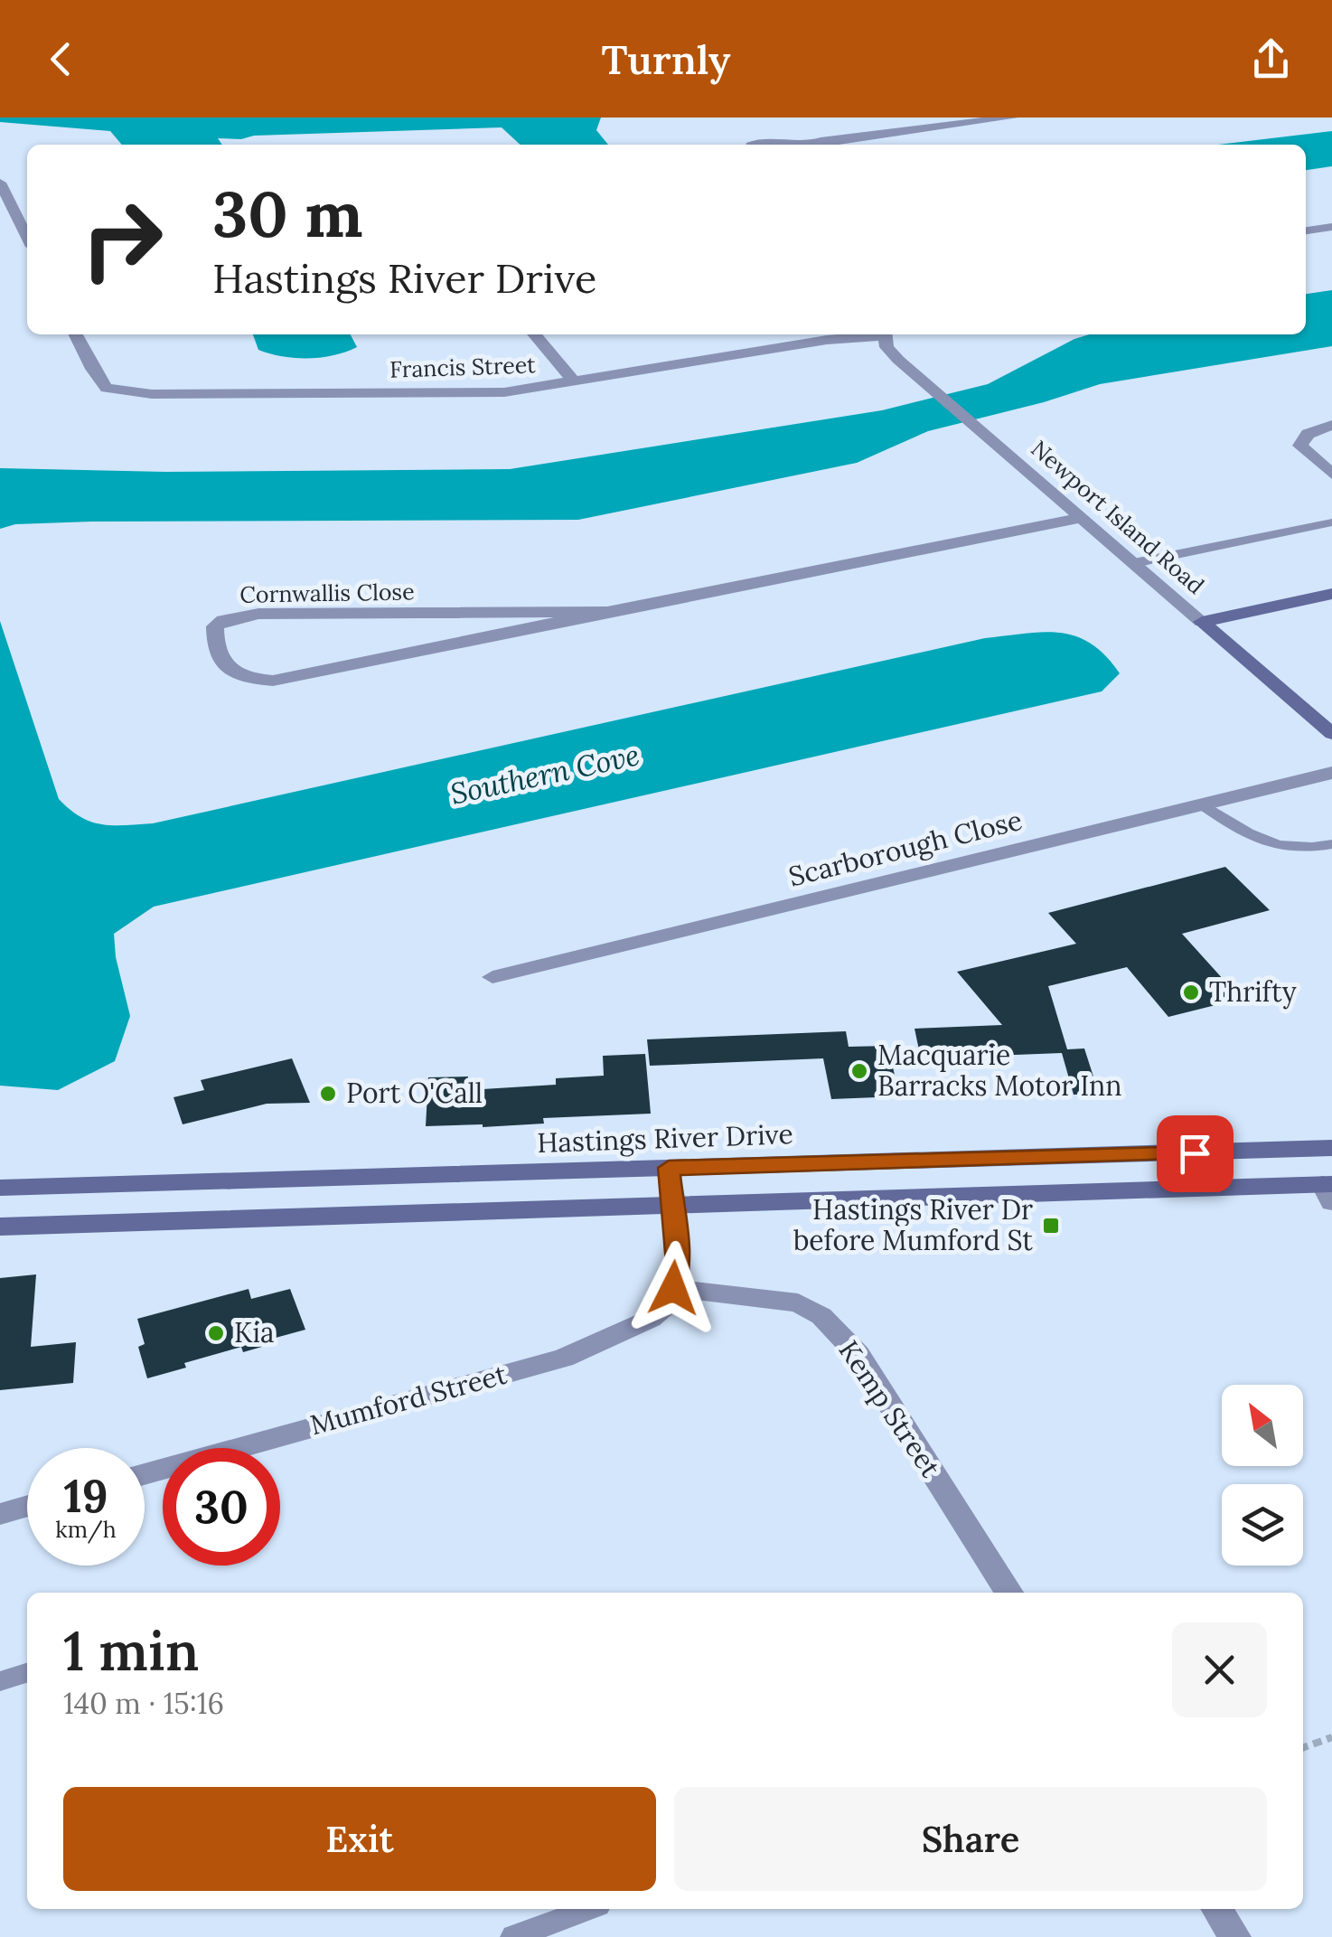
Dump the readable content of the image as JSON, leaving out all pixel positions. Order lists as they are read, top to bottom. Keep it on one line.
{"streets":{"main road":["Newport Island Road","Hastings River Drive"],"street":["Francis Street","Cornwallis Close","Scarborough Close","Mumford Street","Kemp Street"]},"crossings":[["Newport Island Road","Cornwallis Close"],["Mumford Street","Kemp Street"]],"water":["Southern Cove"],"places":{"other":["Thrifty","Macquarie Barracks Motor Inn","Port O'Call","Kia"],"transit":["Hastings River Dr before Mumford St"]},"north":"top left","page":{"header":"Turnly","turn":["30 m","Hastings River Drive"],"speed":"19 km/h","limit":"30","heading":["1 min","140 m · 15:16"],"buttons":["Exit","Share"]}}
